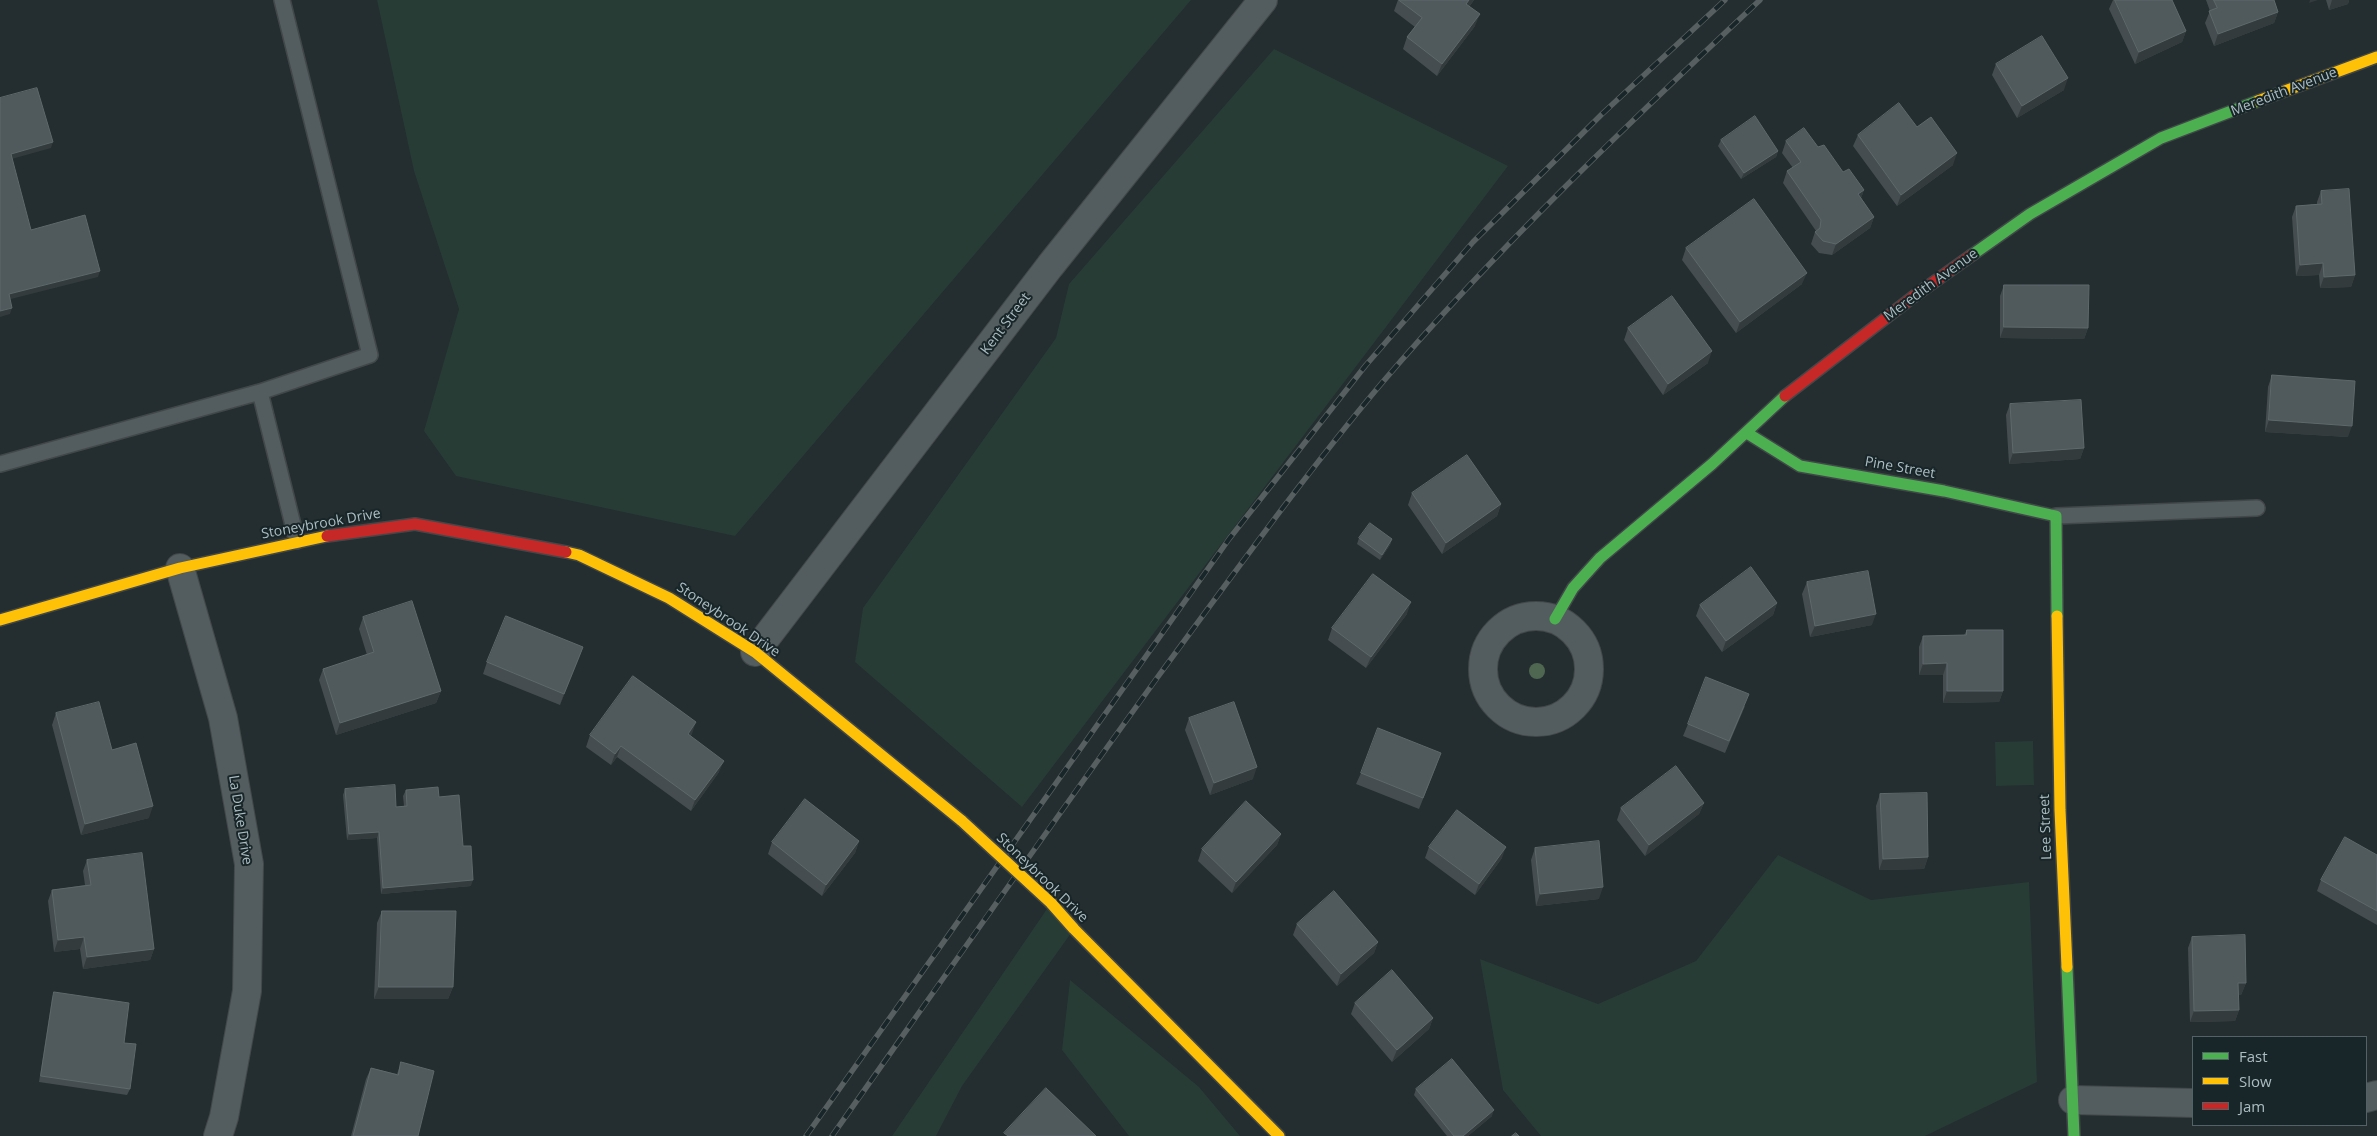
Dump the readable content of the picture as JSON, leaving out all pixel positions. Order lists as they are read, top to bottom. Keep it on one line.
{"streets":{"street":["Meredith Avenue","Kent Street","Pine Street","Stoneybrook Drive","La Duke Drive","Lee Street"]},"crossings":[["Meredith Avenue","Pine Street"],["Kent Street","Stoneybrook Drive"],["Pine Street","Lee Street"],["Stoneybrook Drive","La Duke Drive"]],"legend":["Fast","Slow","Jam"]}
